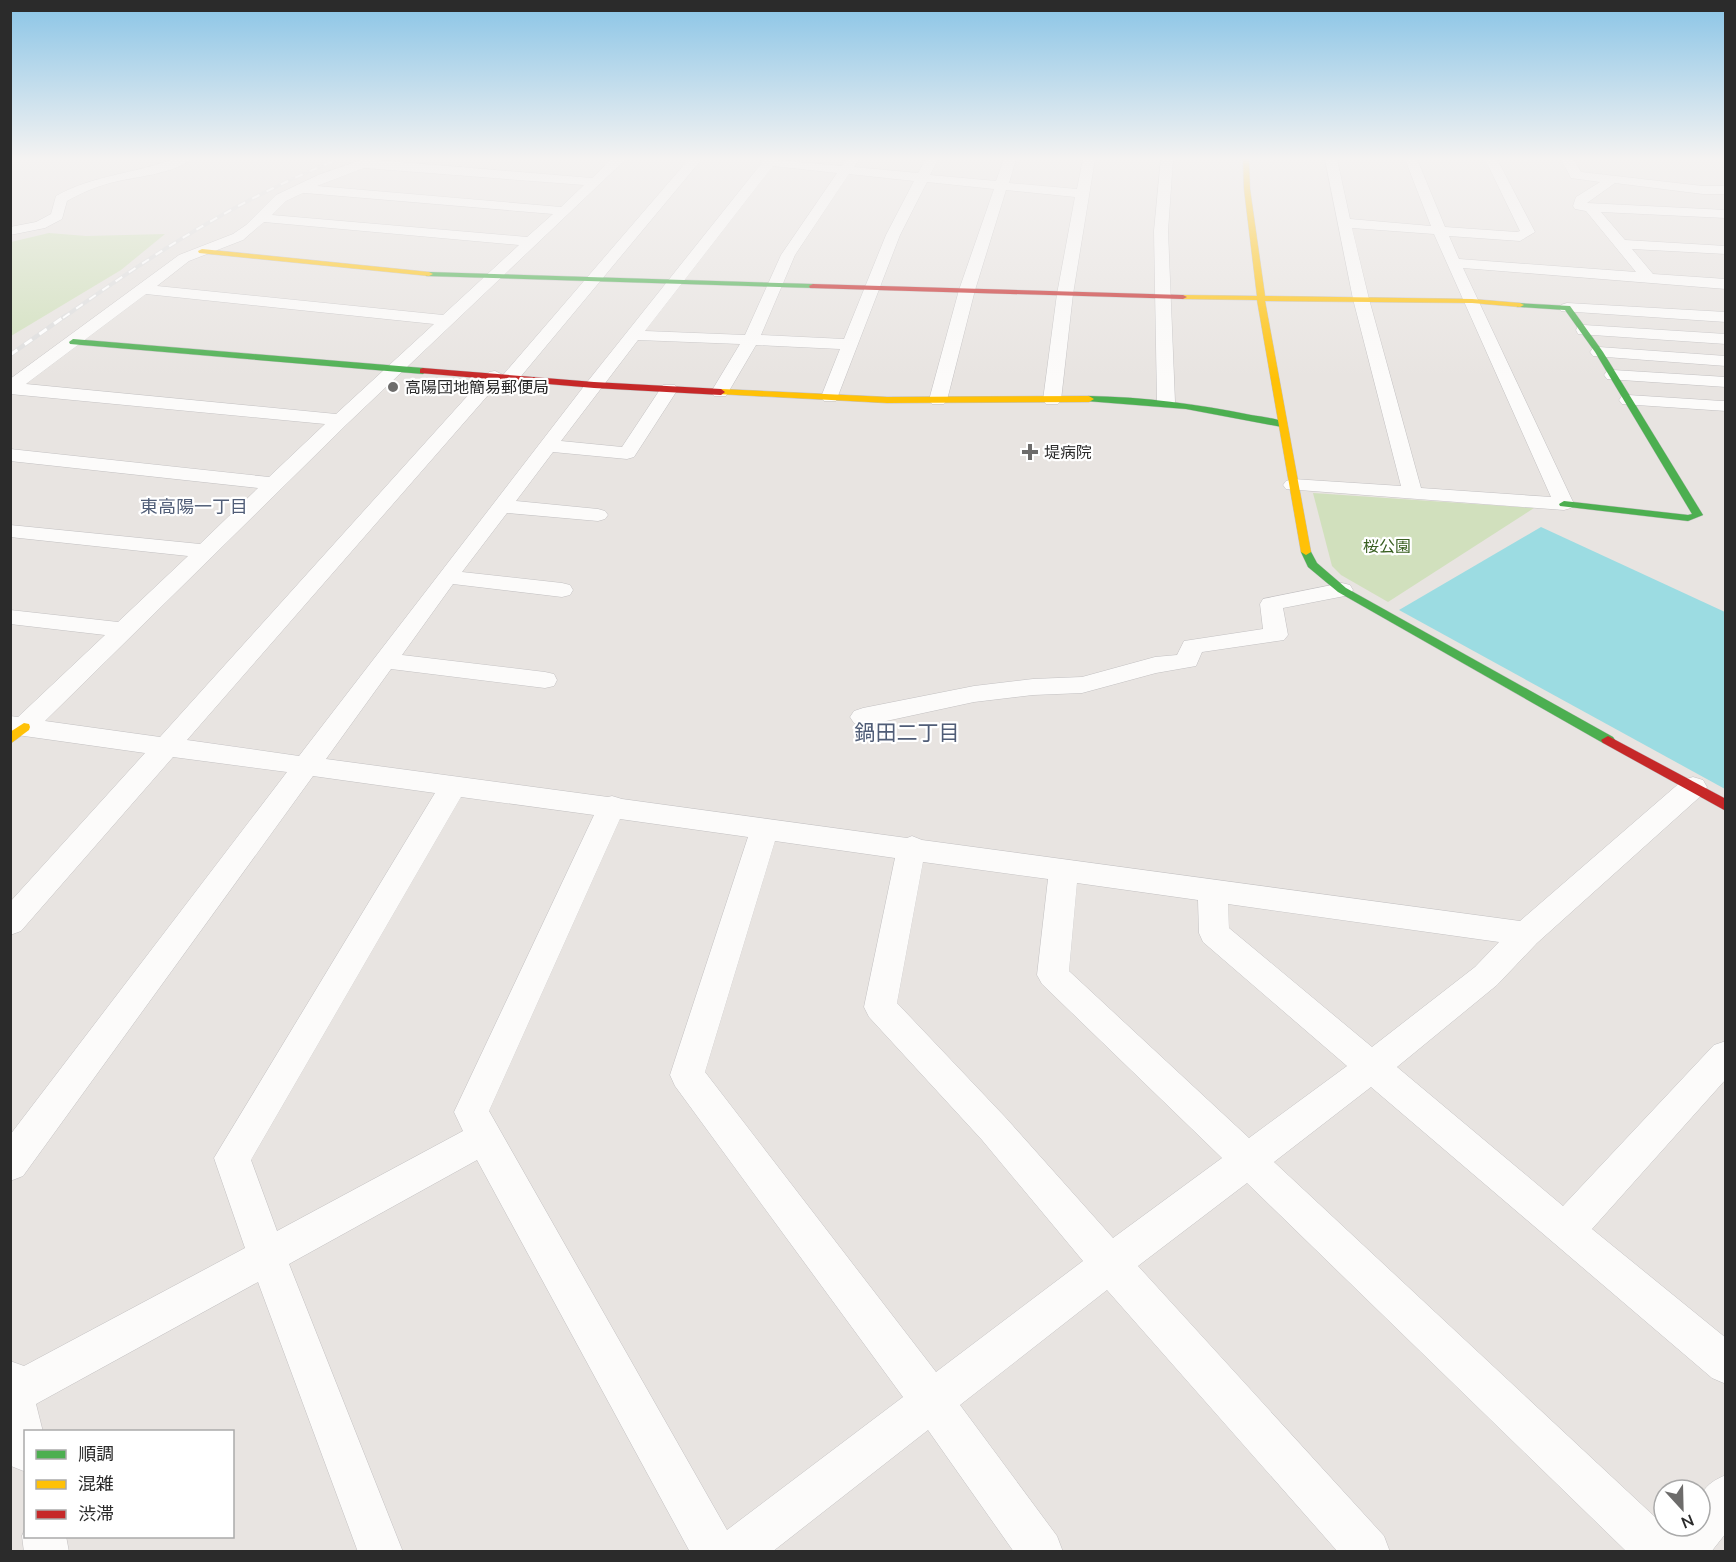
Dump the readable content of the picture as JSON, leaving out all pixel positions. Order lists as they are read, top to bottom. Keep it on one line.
{"districts":["東高陽一丁目","鍋田二丁目"],"parks":["桜公園"],"places":{"other":["高陽団地簡易郵便局"],"health":["堤病院"]},"legend":["順調","混雑","渋滞"],"north":"bottom"}
